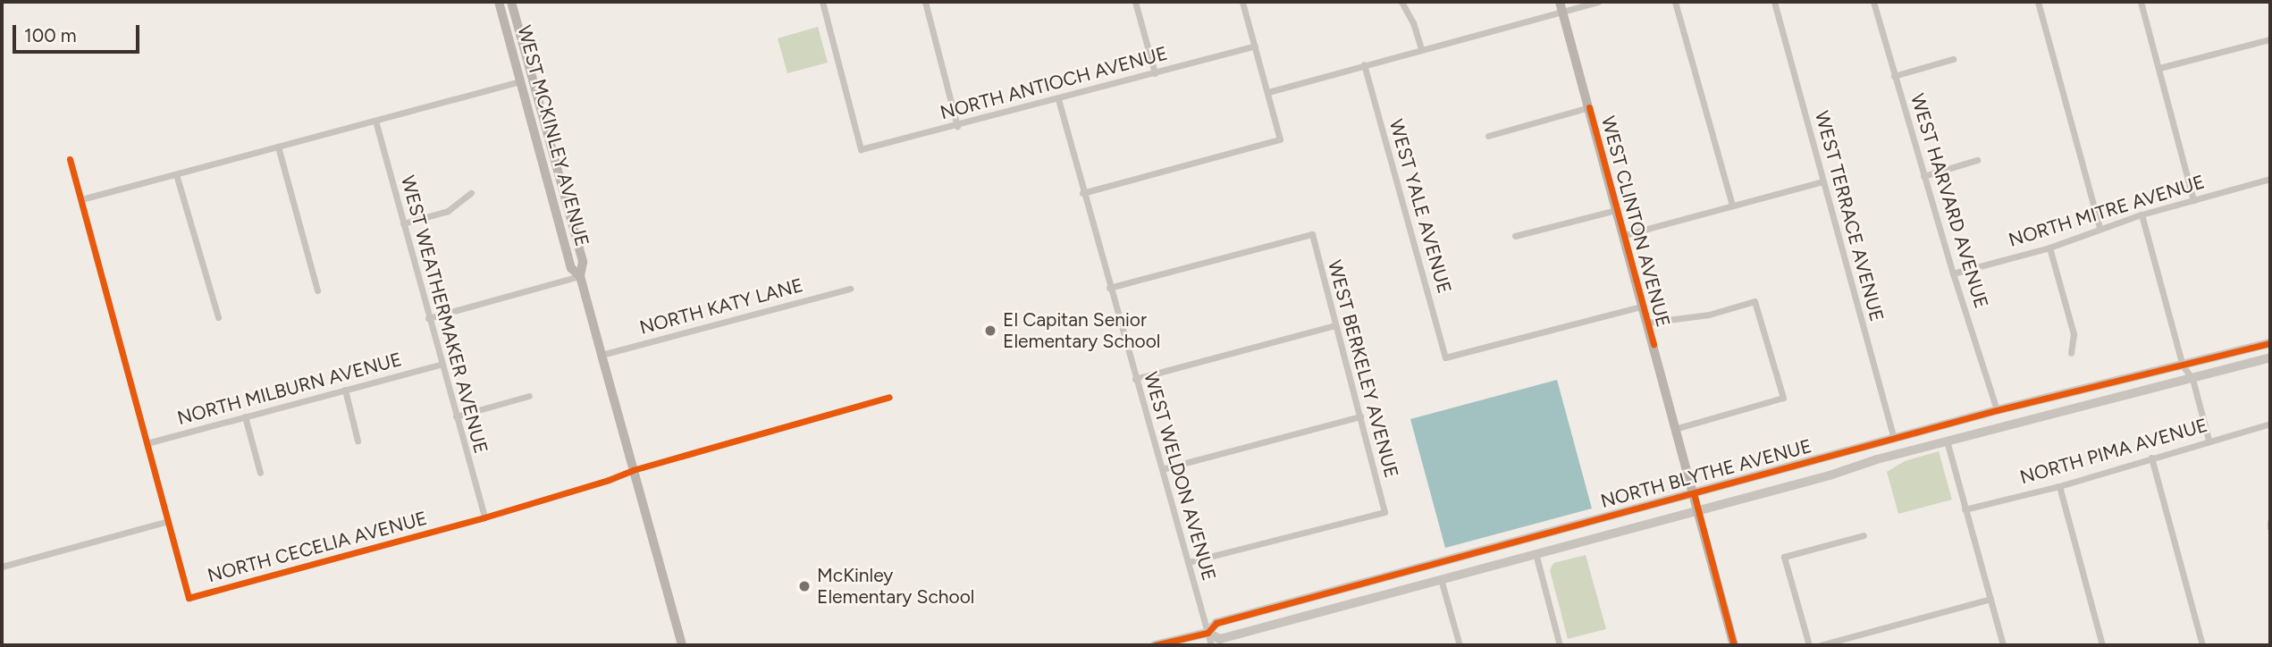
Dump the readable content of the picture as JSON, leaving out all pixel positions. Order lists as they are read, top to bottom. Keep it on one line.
{"streets":{"main road":["WEST MCKINLEY AVENUE","WEST CLINTON AVENUE"],"street":["NORTH ANTIOCH AVENUE","WEST HARVARD AVENUE","WEST YALE AVENUE","NORTH MITRE AVENUE","WEST TERRACE AVENUE","NORTH KATY LANE","WEST WEATHERMAKER AVENUE","WEST BERKELEY AVENUE","NORTH MILBURN AVENUE","NORTH PIMA AVENUE","NORTH BLYTHE AVENUE","WEST WELDON AVENUE","NORTH CECELIA AVENUE"]},"crossings":[["NORTH ANTIOCH AVENUE","WEST WELDON AVENUE"],["WEST MCKINLEY AVENUE","NORTH KATY LANE"],["WEST MCKINLEY AVENUE","NORTH CECELIA AVENUE"],["WEST HARVARD AVENUE","NORTH MITRE AVENUE"],["WEST HARVARD AVENUE","NORTH BLYTHE AVENUE"],["WEST YALE AVENUE","WEST CLINTON AVENUE"],["WEST TERRACE AVENUE","NORTH BLYTHE AVENUE"],["WEST CLINTON AVENUE","NORTH BLYTHE AVENUE"],["WEST WEATHERMAKER AVENUE","NORTH MILBURN AVENUE"],["WEST WEATHERMAKER AVENUE","NORTH CECELIA AVENUE"],["WEST BERKELEY AVENUE","WEST WELDON AVENUE"],["NORTH MILBURN AVENUE","NORTH CECELIA AVENUE"],["NORTH BLYTHE AVENUE","WEST WELDON AVENUE"]],"places":["El Capitan Senior Elementary School","McKinley Elementary School"],"scale_bar":"100 m"}
